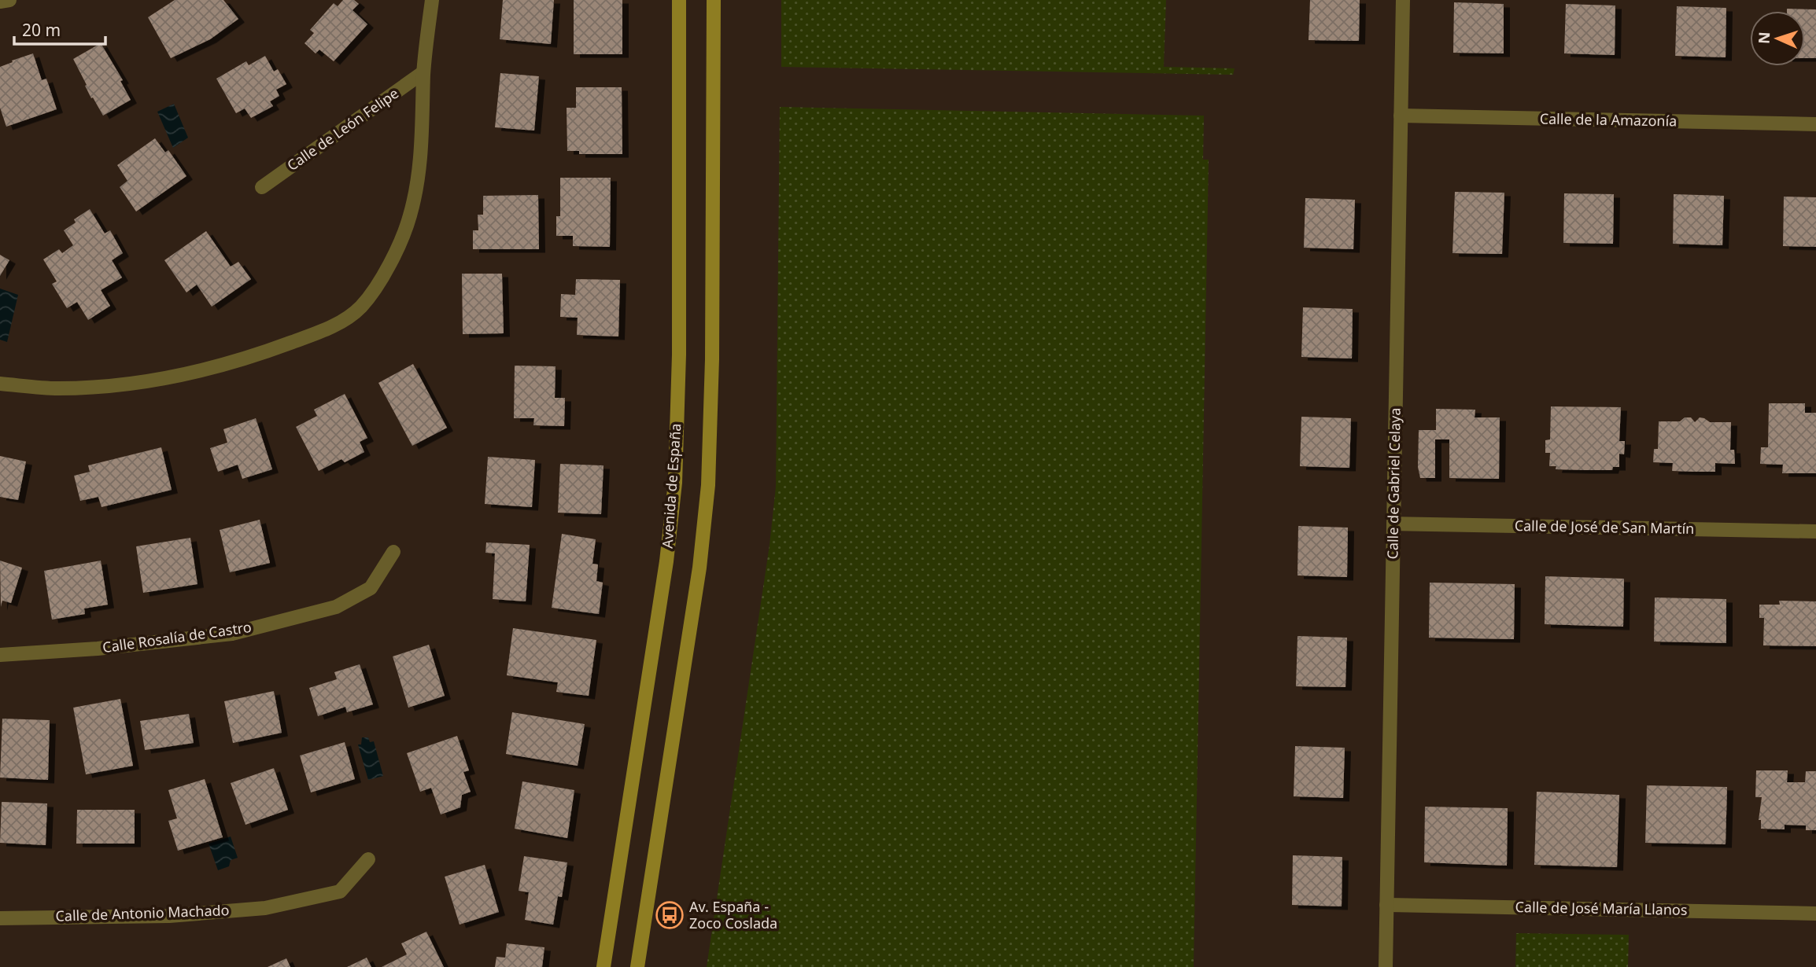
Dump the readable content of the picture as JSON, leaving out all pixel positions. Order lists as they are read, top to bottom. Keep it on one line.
{"streets":{"street":["Calle de la Amazonía","Calle de León Felipe","Calle de Gabriel Celaya","Avenida de España","Calle de José de San Martín","Calle Rosalía de Castro","Calle de José María Llanos","Calle de Antonio Machado"]},"crossings":[["Calle de la Amazonía","Calle de Gabriel Celaya"],["Calle de Gabriel Celaya","Calle de José de San Martín"],["Calle de Gabriel Celaya","Calle de José María Llanos"]],"places":{"bus stop":["Av. España - Zoco Coslada"]},"scale_bar":"20 m","north":"left"}
